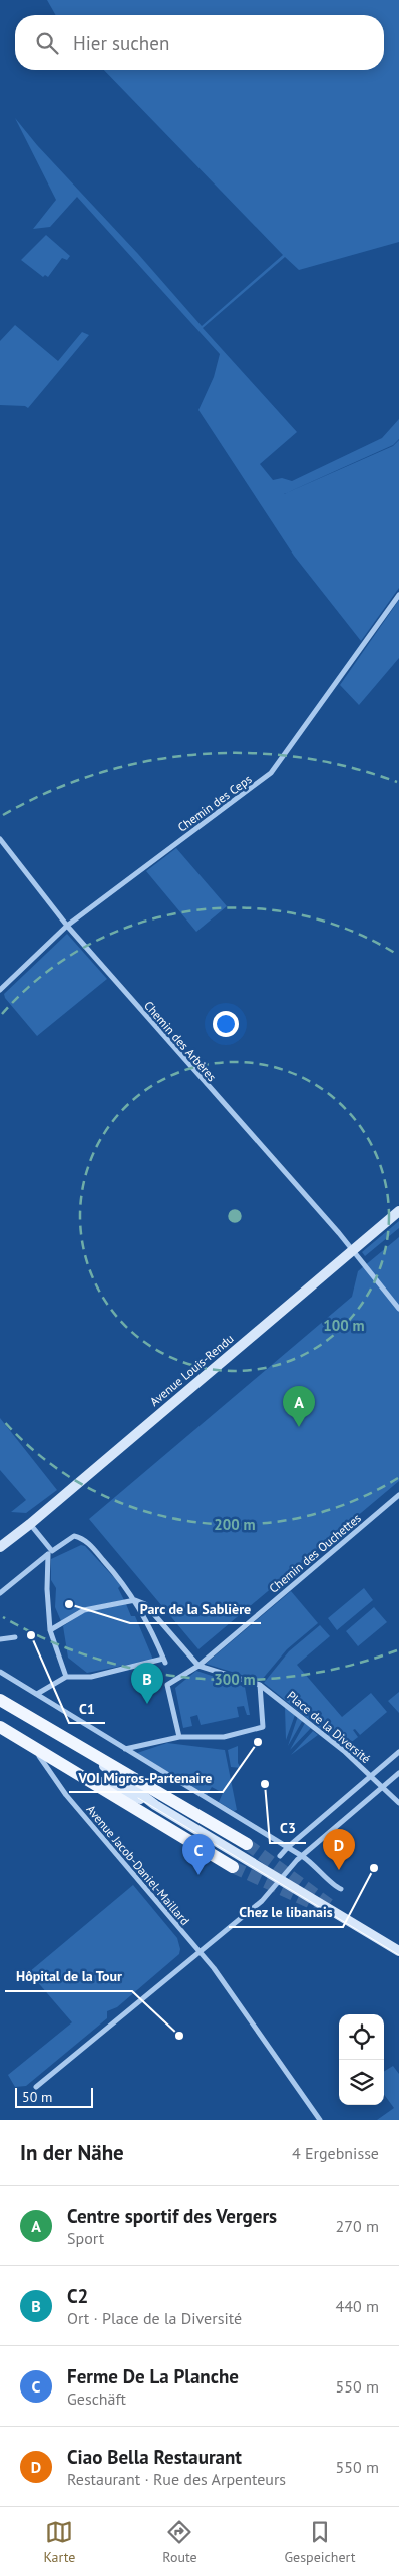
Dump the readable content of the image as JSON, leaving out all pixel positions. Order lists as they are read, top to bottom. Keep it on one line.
{"streets":{"main road":["Avenue Louis-Rendu"],"street":["Chemin des Ceps","Chemin des Arbères","Chemin des Ouchettes","Place de la Diversité","Avenue Jacob-Daniel-Maillard"]},"crossings":[["Chemin des Ceps","Chemin des Arbères"],["Chemin des Arbères","Avenue Louis-Rendu"],["Chemin des Ouchettes","Place de la Diversité"]],"places":["Parc de la Sablière","C1","VOI Migros-Partenaire","C3","Chez le libanais","Hôpital de la Tour"],"scale_bar":"50 m","page":{"search":"Hier suchen","pins":["A","B","D","C"],"scale":"50 m","heading":["In der Nähe","4 Ergebnisse"],"list":[{"mark":"A","name":"Centre sportif des Vergers","note":"Sport","value":"270 m"},{"mark":"B","name":"C2","note":"Ort · Place de la Diversité","value":"440 m"},{"mark":"C","name":"Ferme De La Planche","note":"Geschäft","value":"550 m"},{"mark":"D","name":"Ciao Bella Restaurant","note":"Restaurant · Rue des Arpenteurs","value":"550 m"}],"nav":["Karte","Route","Gespeichert"]},"rings":["100 m","200 m","300 m"]}
